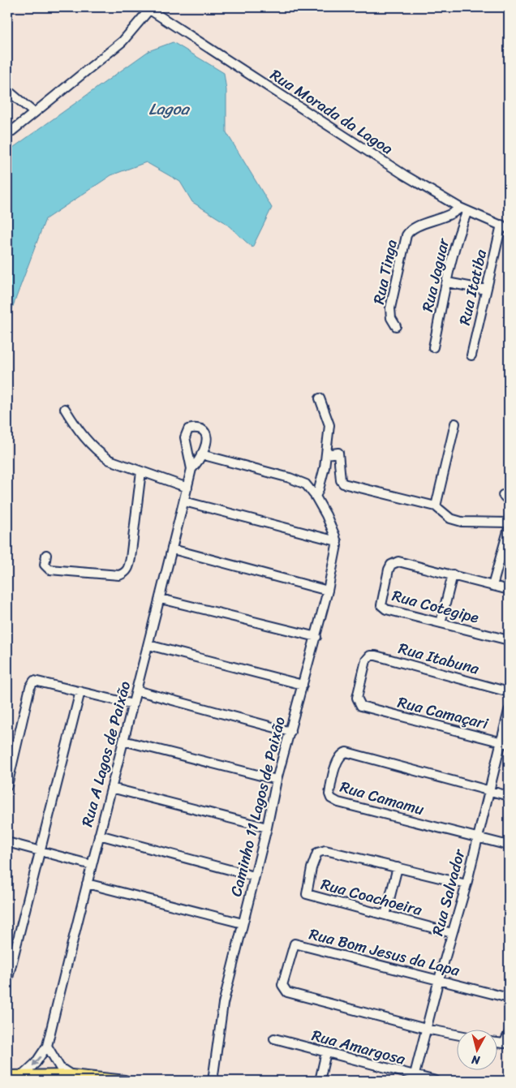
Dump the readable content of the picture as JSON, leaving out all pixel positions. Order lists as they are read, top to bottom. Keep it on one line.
{"streets":{"street":["Rua Morada da Lagoa","Rua Tinga","Rua Jaguar","Rua Itatiba","Rua Cotegipe","Rua Itabuna","Rua Camaçari","Rua A Lagos de Paixão","Rua Camamu","Caminho 11 Lagos de Paixão","Rua Salvador","Rua Coachoeira","Rua Bom Jesus da Lapa","Rua Amargosa"]},"crossings":[["Rua Morada da Lagoa","Rua Tinga"],["Rua Morada da Lagoa","Rua Jaguar"],["Rua Morada da Lagoa","Rua Itatiba"],["Rua Tinga","Rua Jaguar"],["Rua Itabuna","Rua Camaçari"],["Rua Camaçari","Rua Salvador"],["Rua Camamu","Rua Salvador"],["Rua Salvador","Rua Coachoeira"],["Rua Salvador","Rua Bom Jesus da Lapa"],["Rua Salvador","Rua Amargosa"]],"water":["Lagoa"],"north":"bottom"}
